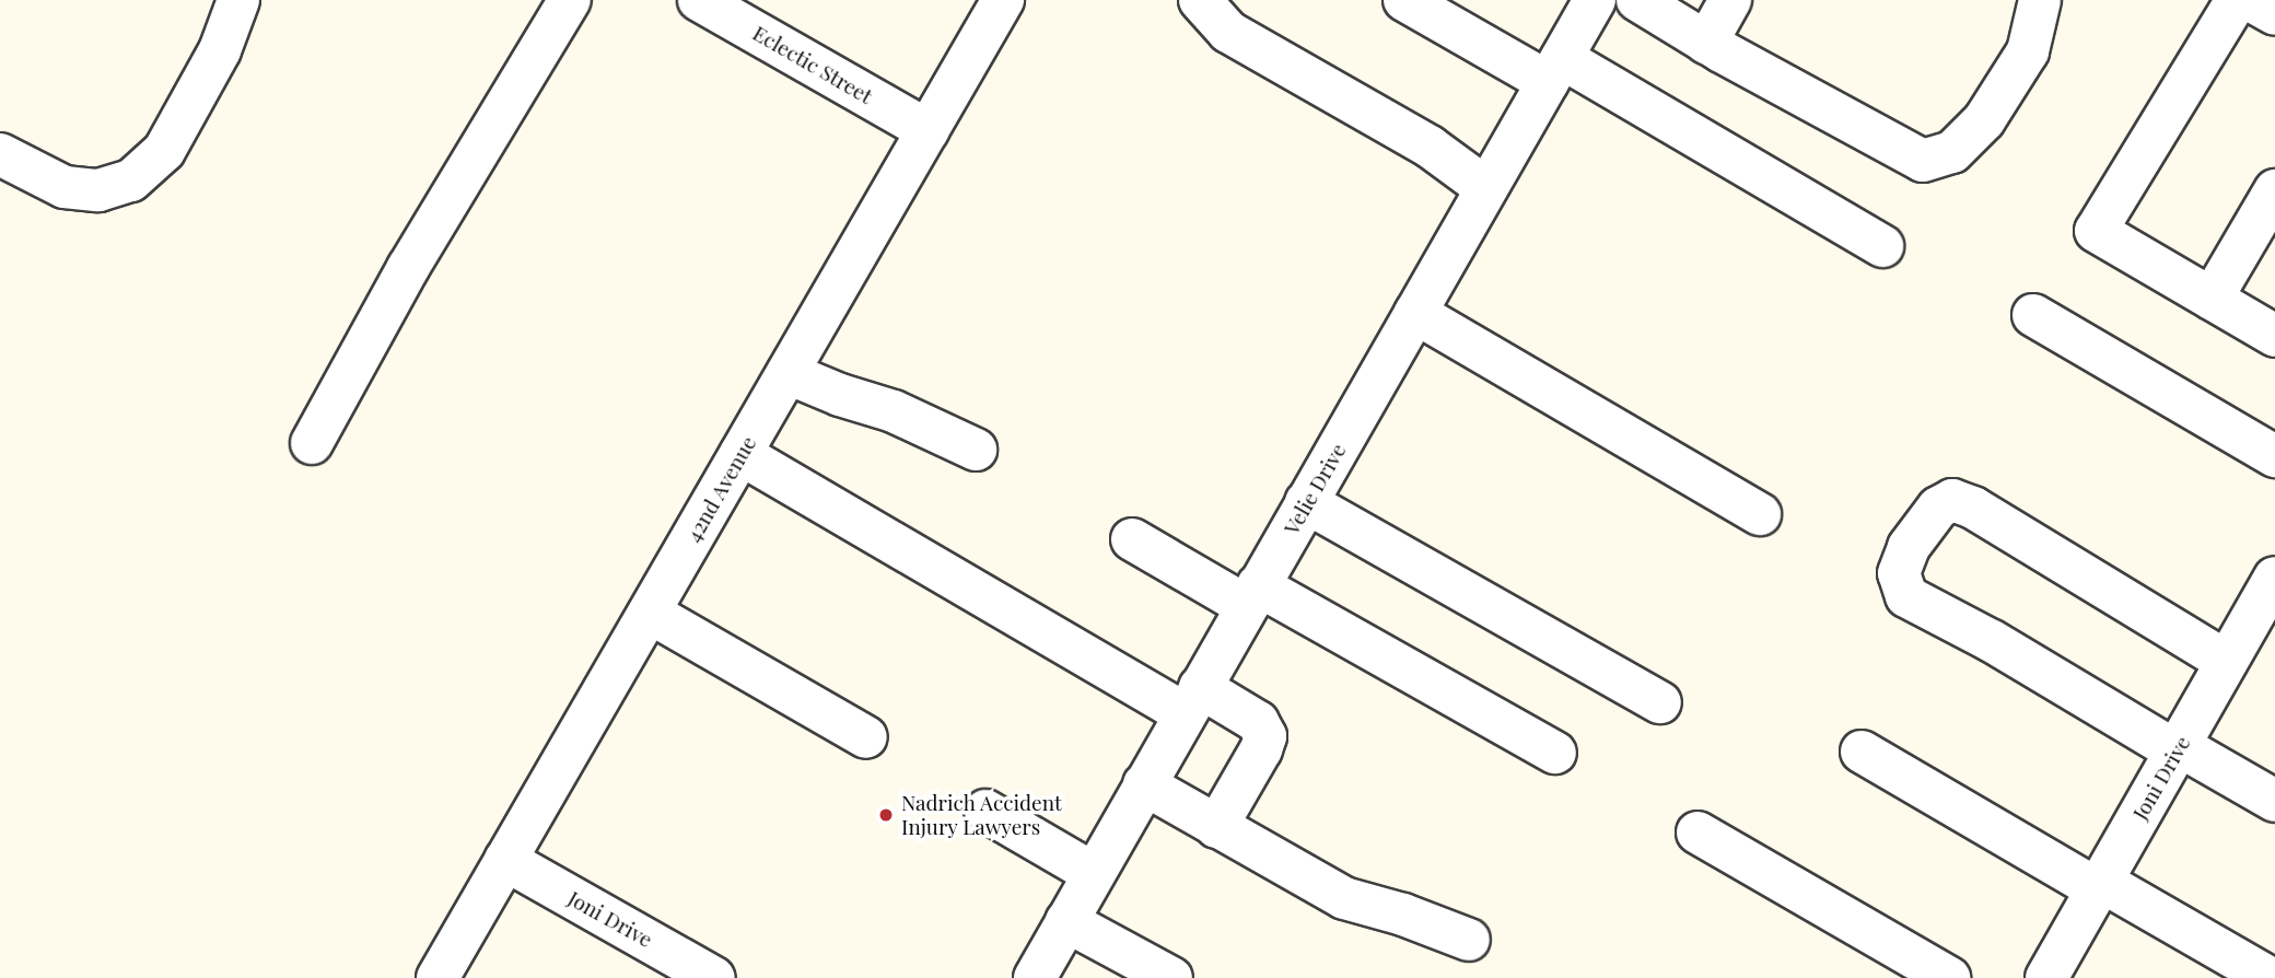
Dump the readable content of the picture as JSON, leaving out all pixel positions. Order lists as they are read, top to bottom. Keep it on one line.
{"streets":{"street":["Eclectic Street","42nd Avenue","Velie Drive","Joni Drive"]},"crossings":[["Eclectic Street","42nd Avenue"],["42nd Avenue","Joni Drive"]],"places":["Nadrich Accident Injury Lawyers"]}
